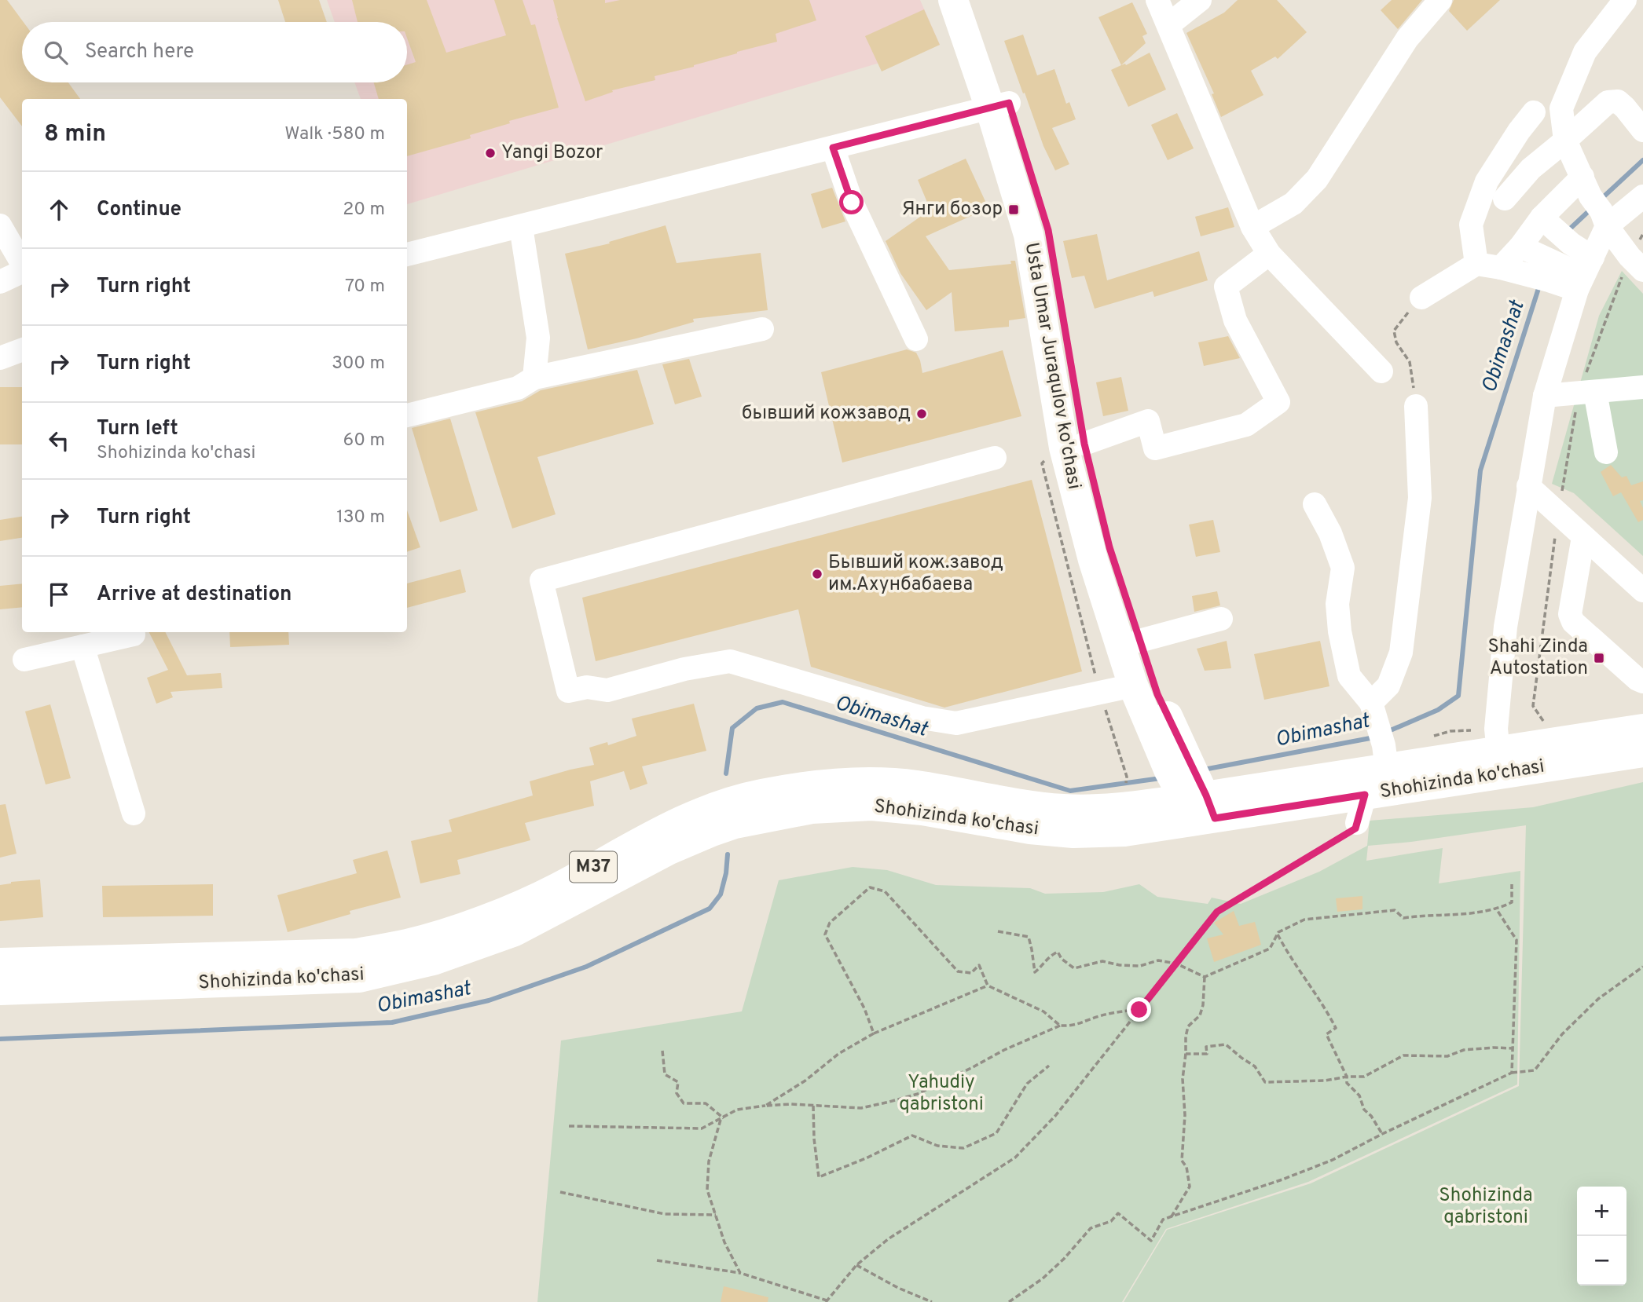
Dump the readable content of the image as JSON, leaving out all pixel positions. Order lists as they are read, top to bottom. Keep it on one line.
{"streets":{"main road":["Usta Umar Juraqulov ko'chasi","Shohizinda ko'chasi","M37"]},"crossings":[["Usta Umar Juraqulov ko'chasi","Shohizinda ko'chasi"]],"water":["Obimashat"],"parks":["Yahudiy qabristoni","Shohizinda qabristoni"],"places":{"other":["Yangi Bozor","бывший кожзавод","Бывший кож.завод им.Ахунбабаева"],"transit":["Янги бозор","Shahi Zinda Autostation"]},"page":{"search":"Search here","heading":["8 min","Walk · 580 m"],"list":[["Continue","20 m"],["Turn right","70 m"],["Turn right","300 m"],["Turn left","Shohizinda ko'chasi","60 m"],["Turn right","130 m"],"Arrive at destination"],"map_buttons":["+","−"]}}
